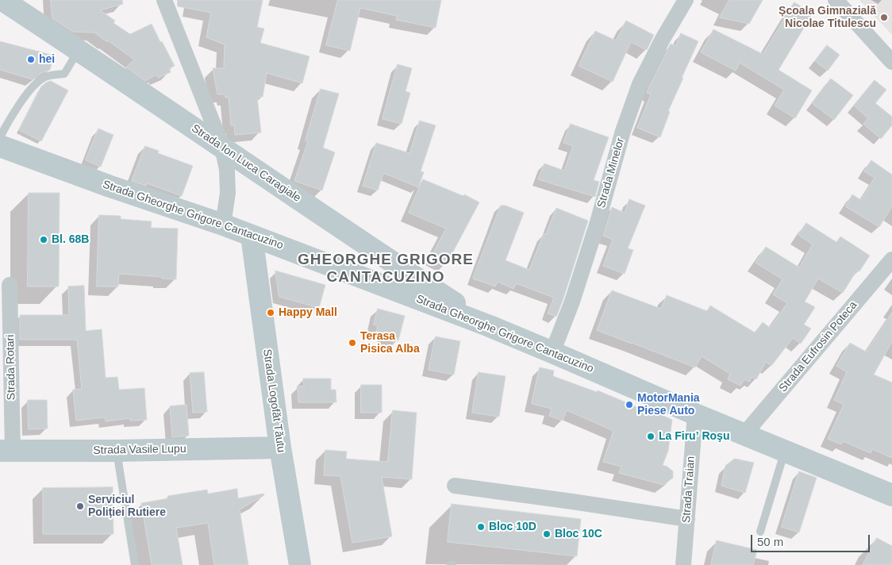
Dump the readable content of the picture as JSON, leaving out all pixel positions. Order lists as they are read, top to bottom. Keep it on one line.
{"streets":{"main road":["Strada Ion Luca Caragiale","Strada Gheorghe Grigore Cantacuzino","Strada Logofăt Tăutu","Strada Vasile Lupu"],"street":["Strada Minelor","Strada Eufrosin Poteca","Strada Rotari","Strada Traian"]},"crossings":[["Strada Ion Luca Caragiale","Strada Gheorghe Grigore Cantacuzino"],["Strada Minelor","Strada Gheorghe Grigore Cantacuzino"],["Strada Gheorghe Grigore Cantacuzino","Strada Eufrosin Poteca"],["Strada Gheorghe Grigore Cantacuzino","Strada Logofăt Tăutu"],["Strada Gheorghe Grigore Cantacuzino","Strada Traian"],["Strada Rotari","Strada Vasile Lupu"],["Strada Logofăt Tăutu","Strada Vasile Lupu"]],"districts":["GHEORGHE GRIGORE CANTACUZINO"],"places":["Școala Gimnazială Nicolae Titulescu","hei","Bl. 68B","Happy Mall","Terasa Pisica Alba","MotorMania Piese Auto","La Firu’ Roşu","Serviciul Poliției Rutiere","Bloc 10D","Bloc 10C"],"scale_bar":"50 m"}
